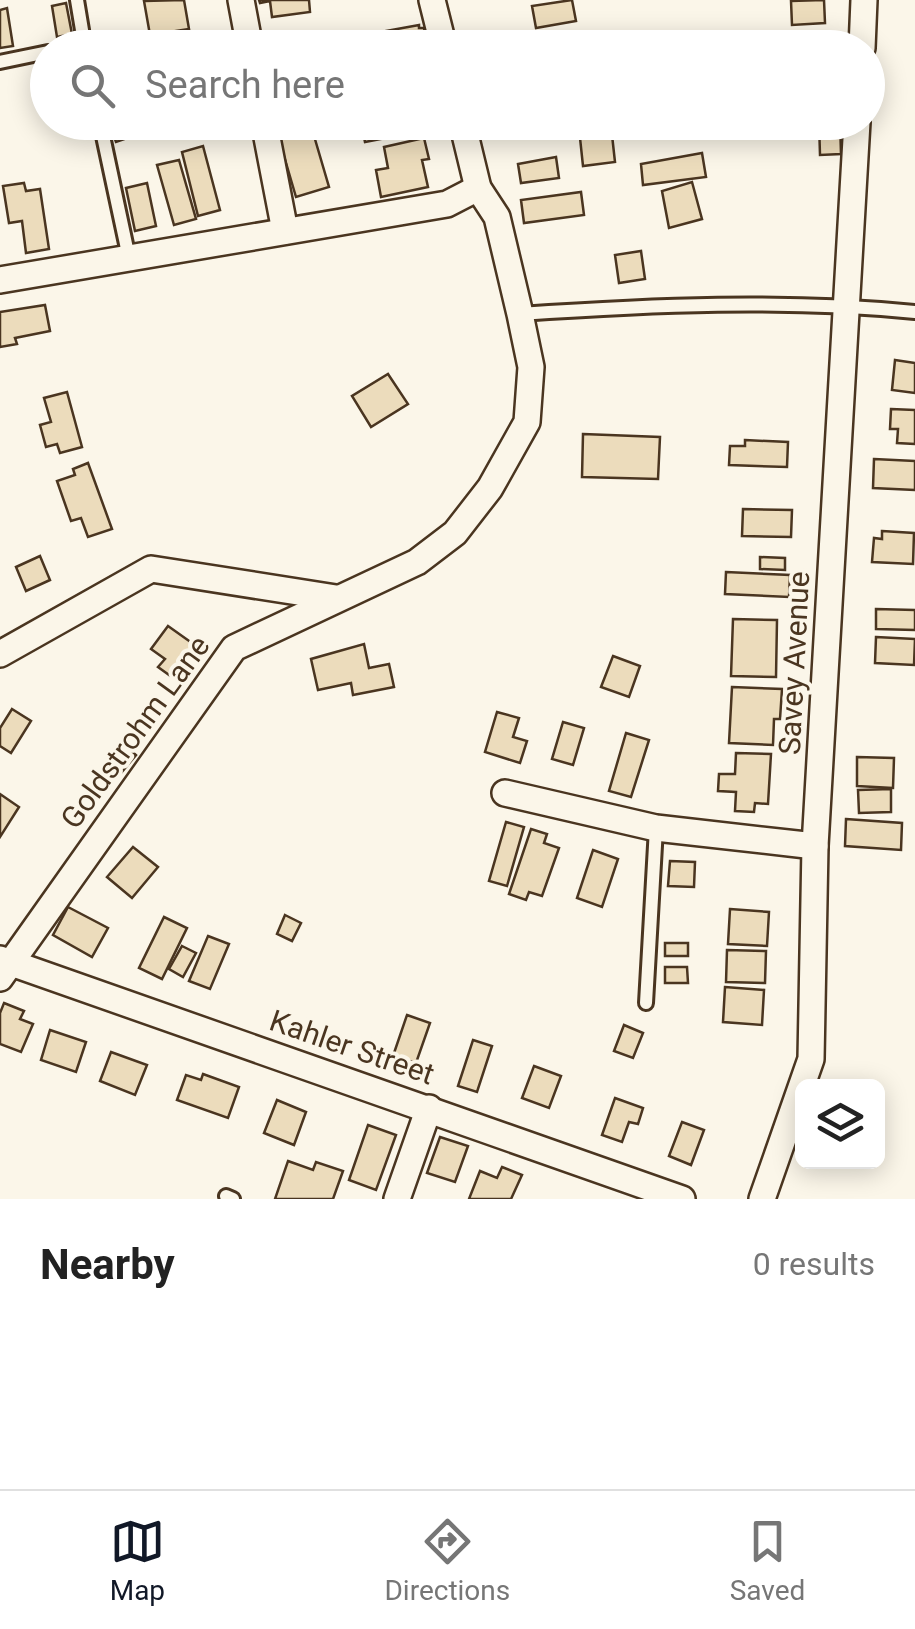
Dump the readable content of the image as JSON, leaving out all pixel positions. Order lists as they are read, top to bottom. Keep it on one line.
{"streets":{"street":["Savey Avenue","Goldstrohm Lane","Kahler Street"]},"crossings":[["Goldstrohm Lane","Kahler Street"]],"page":{"search":"Search here","heading":["Nearby","0 results"],"nav":["Map","Directions","Saved"]}}
